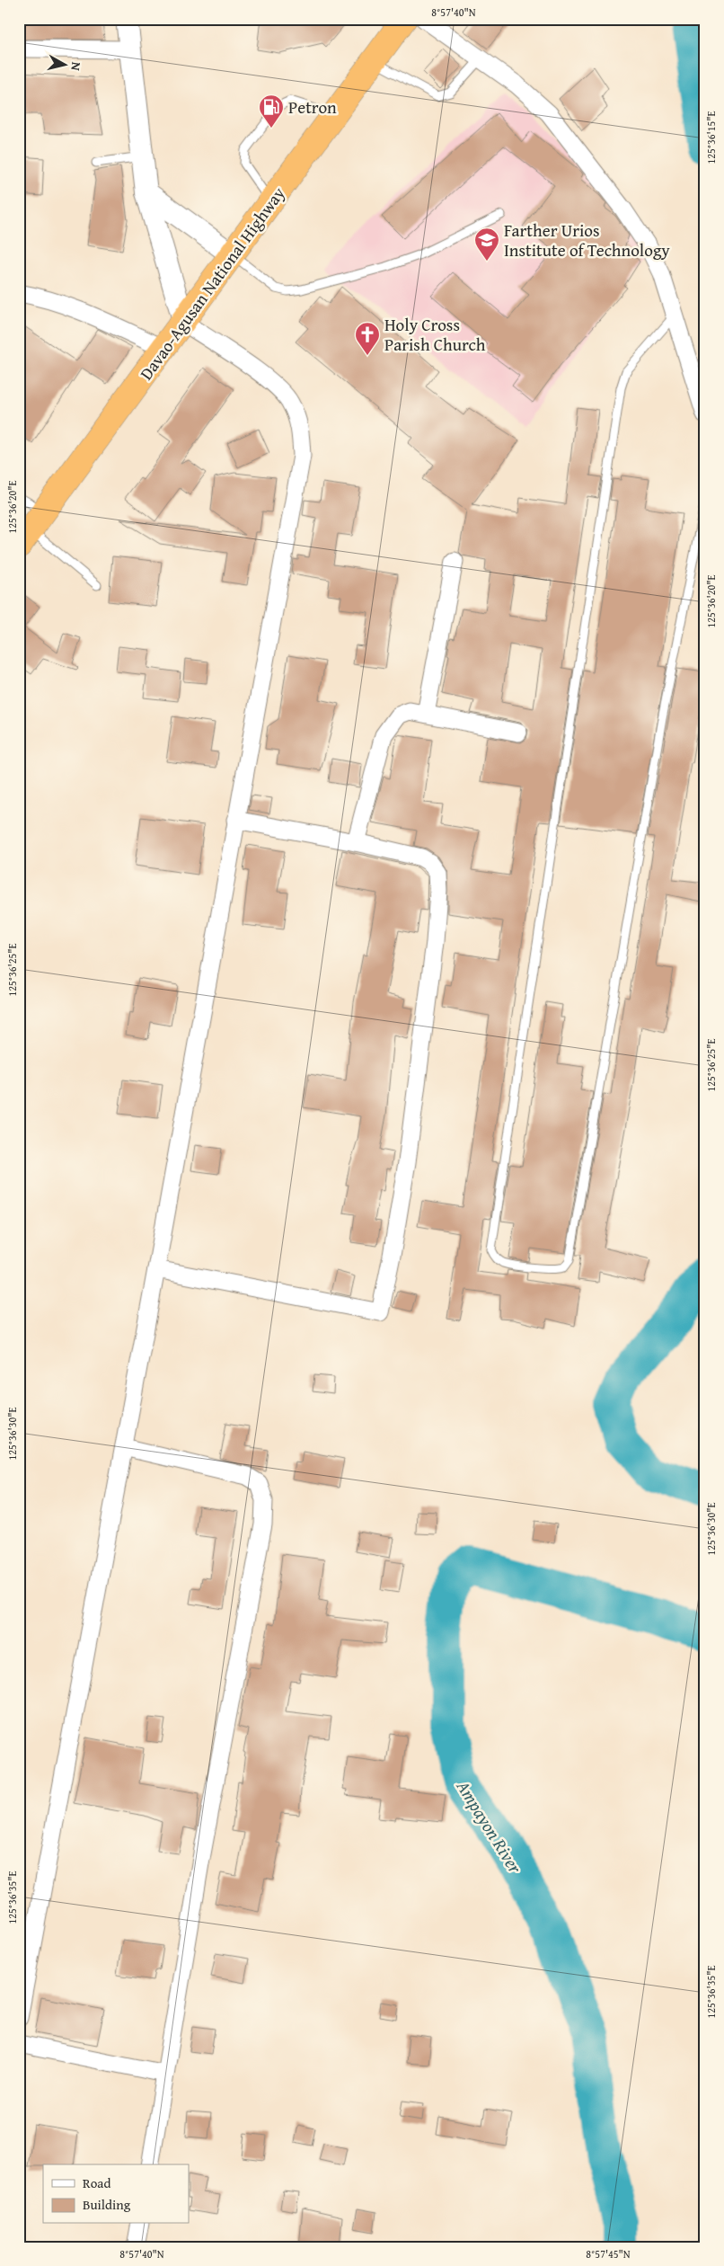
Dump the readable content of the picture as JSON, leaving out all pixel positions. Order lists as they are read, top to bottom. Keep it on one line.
{"streets":{"highway":["Davao-Agusan National Highway"]},"water":["Ampayon River"],"places":{"fuel station":["Petron"],"school or university":["Farther Urios Institute of Technology"],"church":["Holy Cross Parish Church"]},"legend":["Road","Building"],"north":"right","coordinates":["8°57'40\"N","125°36'15\"E","125°36'20\"E","125°36'25\"E","125°36'30\"E","125°36'35\"E","8°57'45\"N"]}
